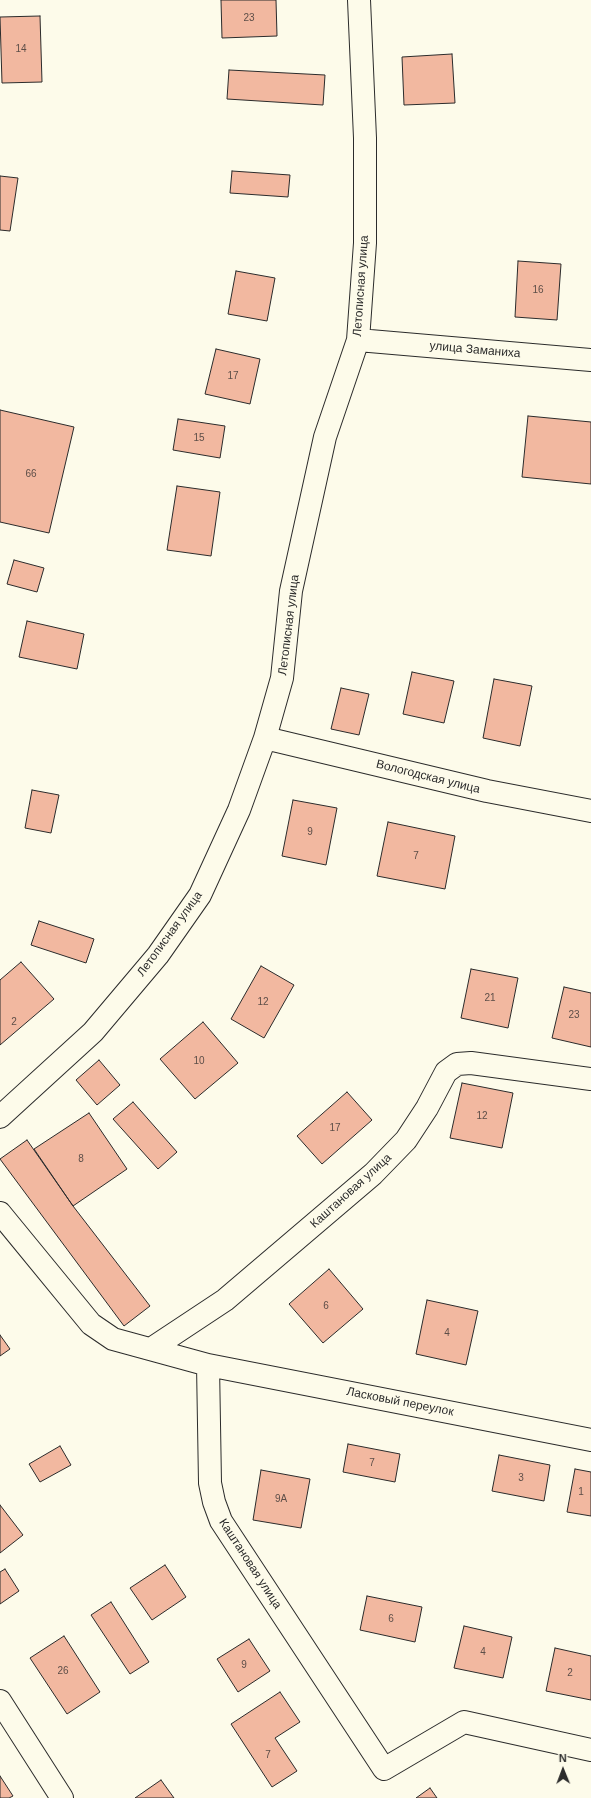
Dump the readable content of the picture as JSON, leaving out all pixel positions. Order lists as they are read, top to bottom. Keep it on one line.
{"streets":{"street":["Летописная улица","улица Заманиха","Вологодская улица","Каштановая улица","Ласковый переулок"]},"crossings":[["Летописная улица","улица Заманиха"],["Летописная улица","Вологодская улица"],["Каштановая улица","Ласковый переулок"]],"house_numbers":["23","14","16","17","15","66","9","7","21","12","23","2","10","12","17","8","6","4","7","3","1","9А","6","4","9","26","2","7"],"north":"top"}
